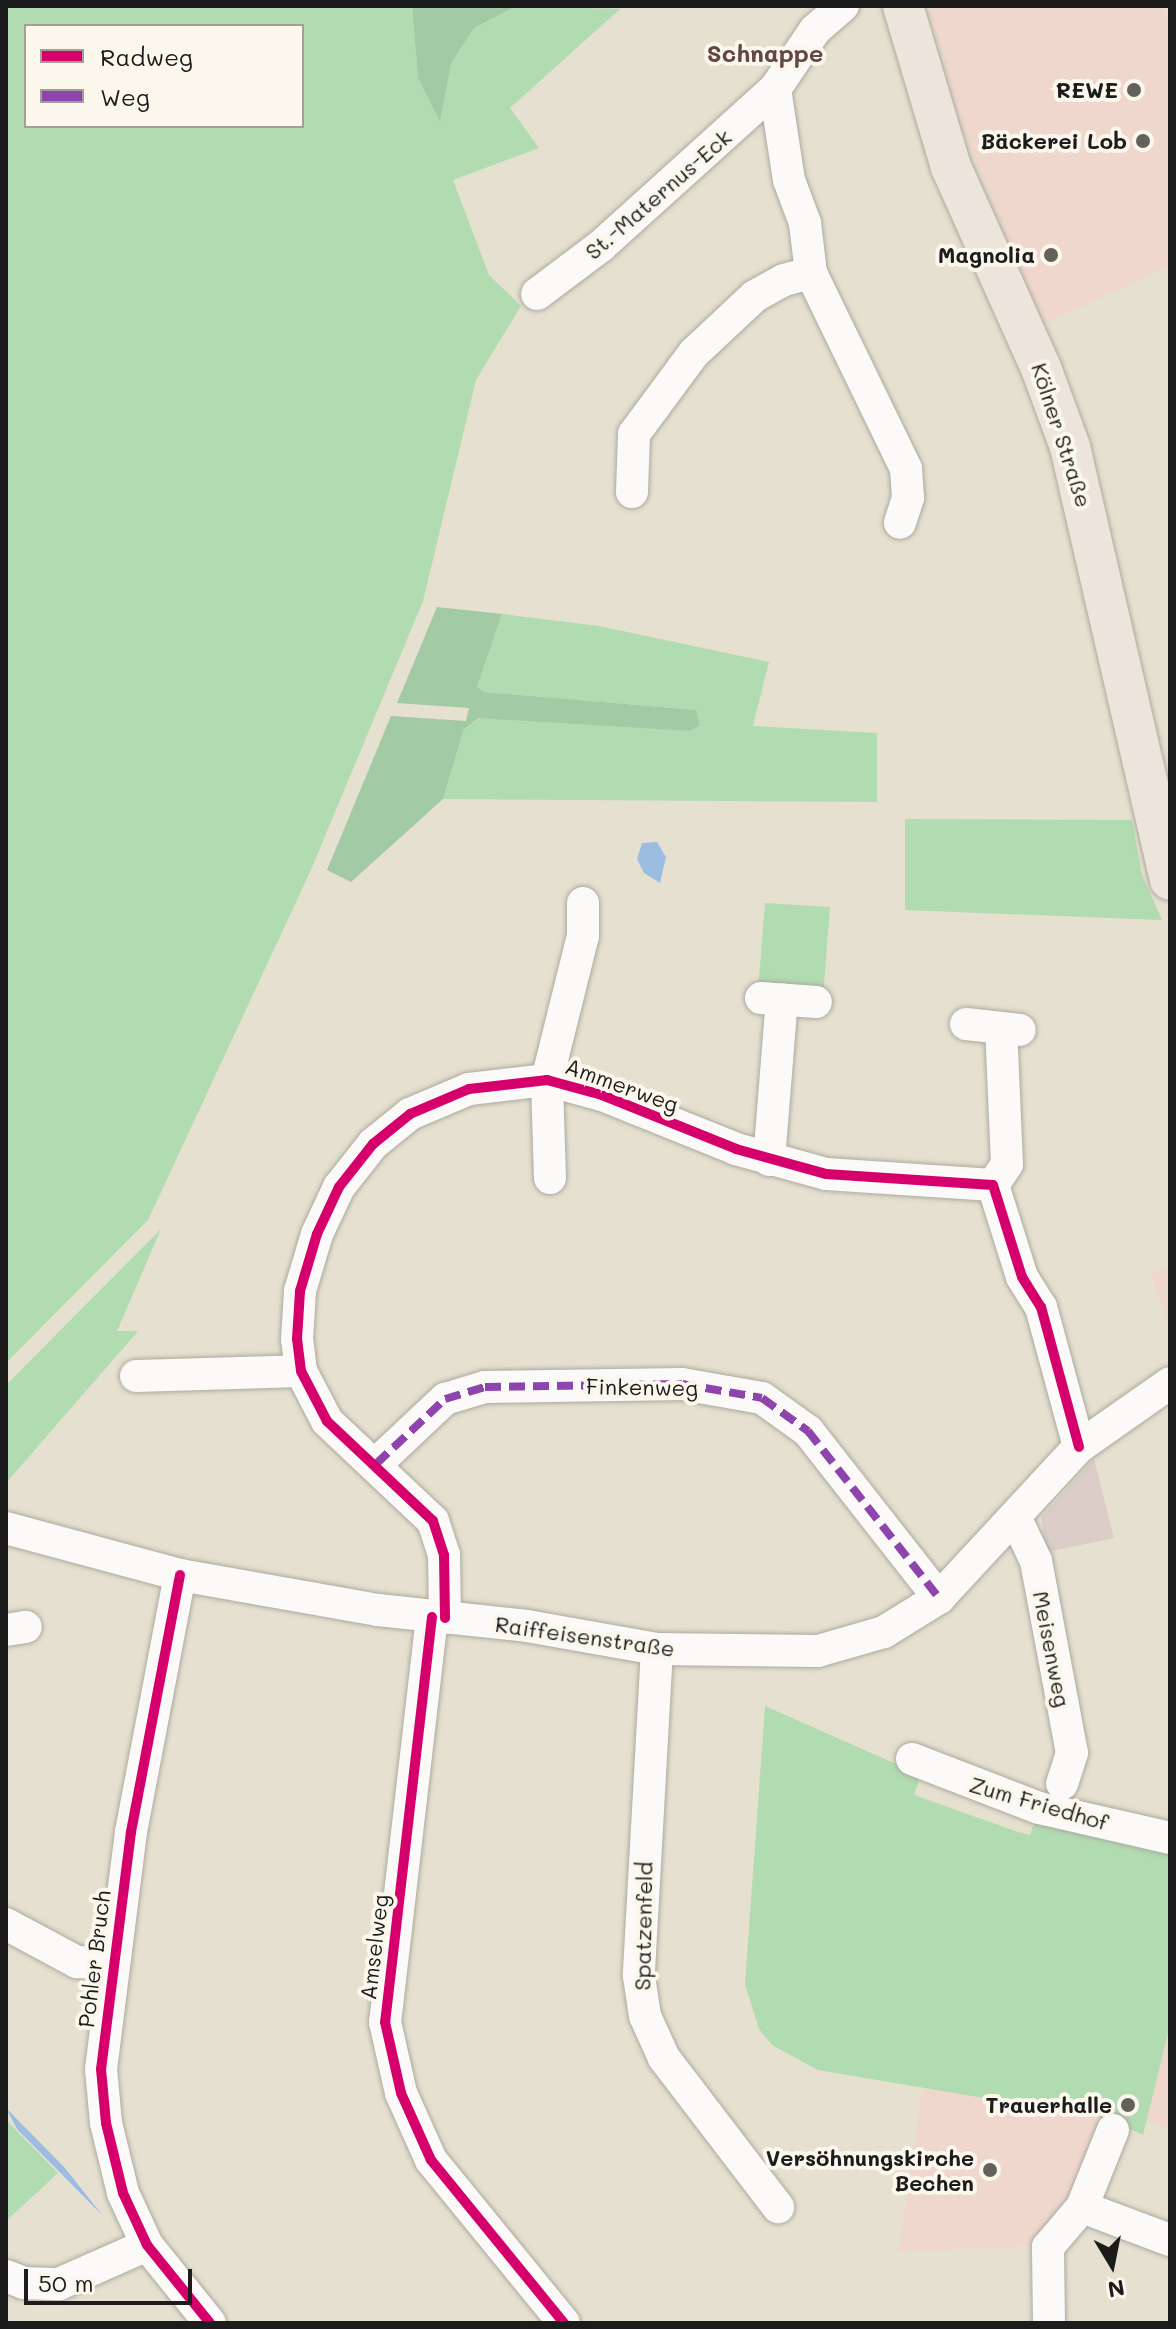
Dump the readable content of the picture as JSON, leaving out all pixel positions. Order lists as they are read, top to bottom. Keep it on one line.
{"streets":{"main road":["Kölner Straße"],"street":["St.-Maternus-Eck","Ammerweg","Finkenweg","Raiffeisenstraße","Meisenweg","Zum Friedhof","Spatzenfeld","Amselweg","Pohler Bruch"]},"crossings":[["Ammerweg","Finkenweg"],["Ammerweg","Raiffeisenstraße"],["Ammerweg","Amselweg"],["Finkenweg","Raiffeisenstraße"],["Raiffeisenstraße","Meisenweg"],["Raiffeisenstraße","Spatzenfeld"],["Raiffeisenstraße","Amselweg"],["Raiffeisenstraße","Pohler Bruch"]],"districts":["Schnappe"],"places":["REWE","Bäckerei Lob","Magnolia","Trauerhalle","Versöhnungskirche Bechen"],"legend":["Radweg","Weg"],"scale_bar":"50 m","north":"bottom"}
